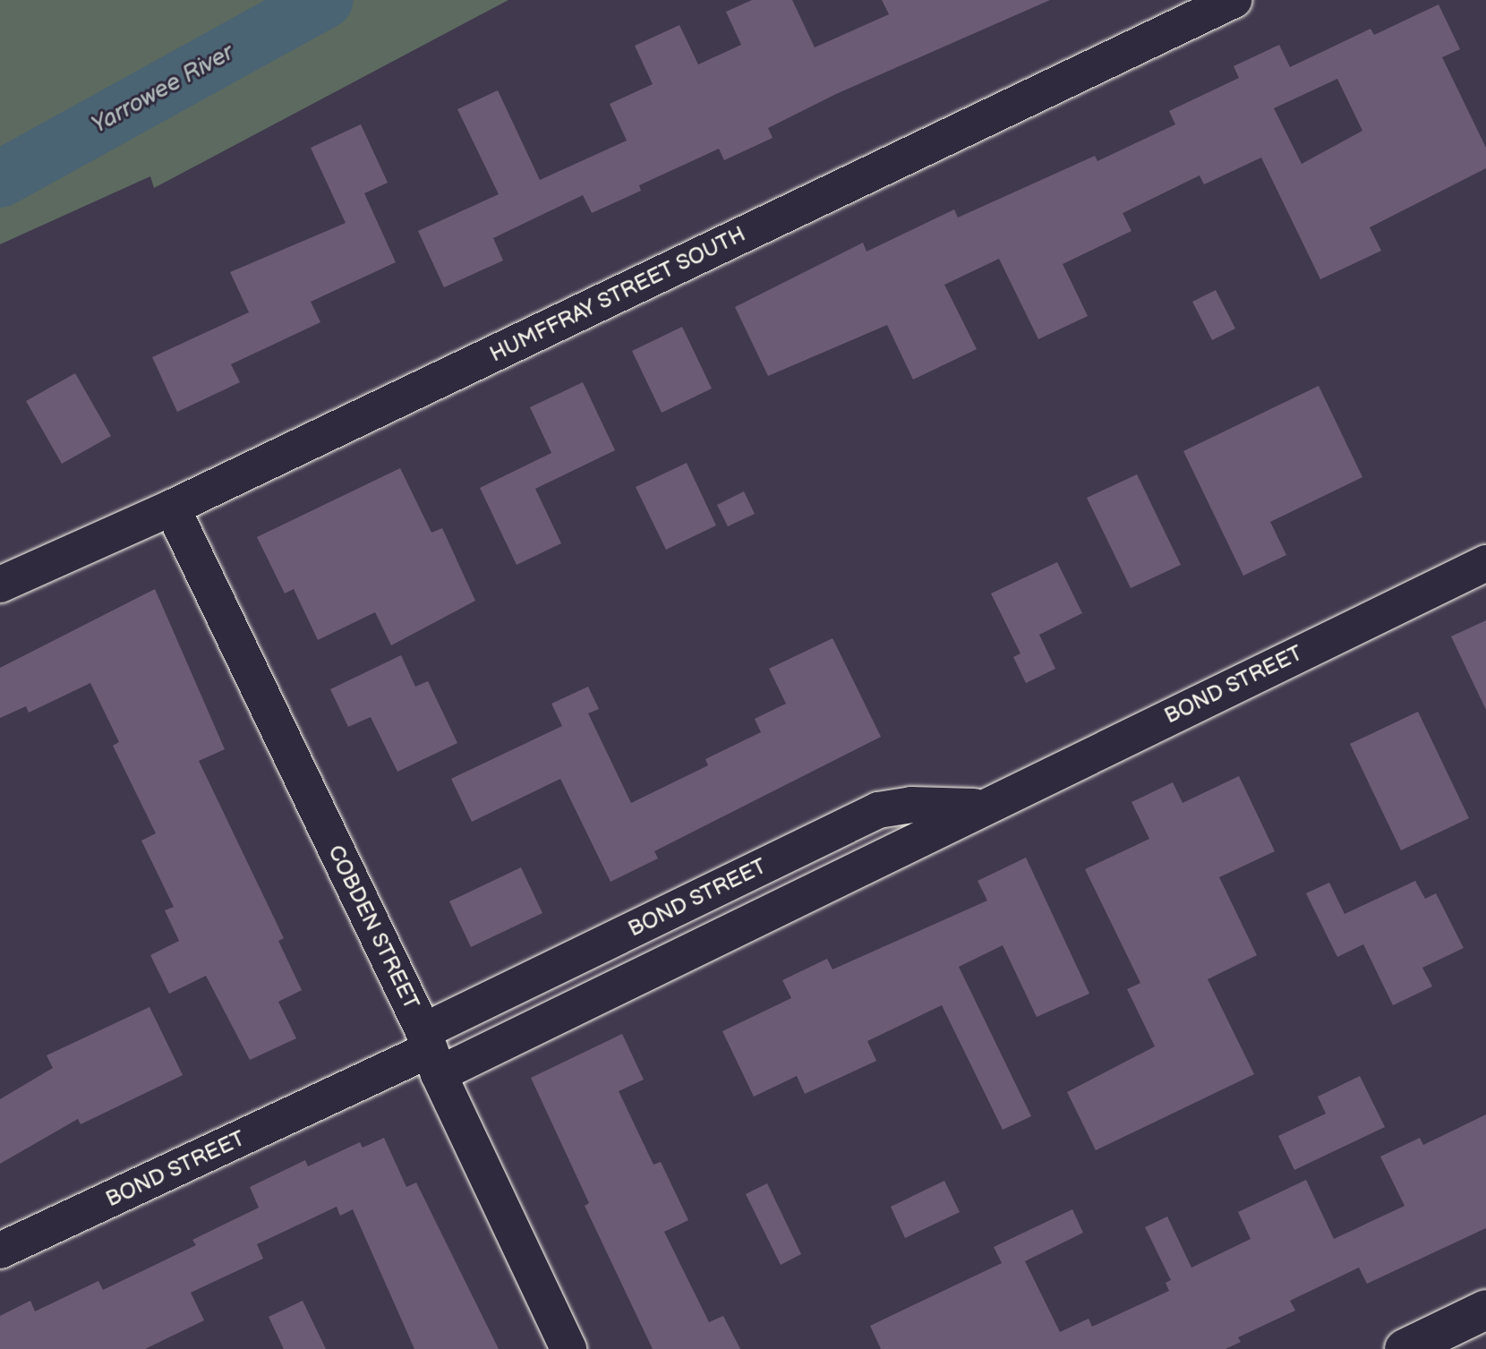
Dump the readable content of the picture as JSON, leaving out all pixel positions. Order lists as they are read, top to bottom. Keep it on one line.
{"streets":{"street":["HUMFFRAY STREET SOUTH","BOND STREET","COBDEN STREET"]},"crossings":[["HUMFFRAY STREET SOUTH","COBDEN STREET"],["BOND STREET","COBDEN STREET"]],"water":["Yarrowee River"]}
